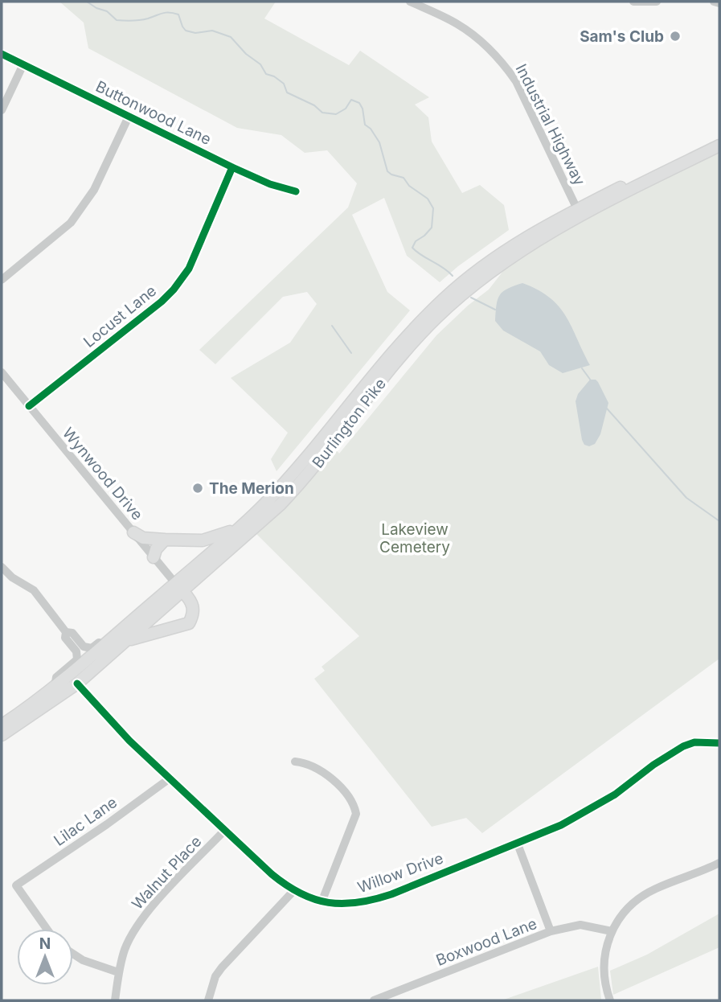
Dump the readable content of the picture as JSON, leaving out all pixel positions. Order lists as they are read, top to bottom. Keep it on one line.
{"streets":{"highway":["Burlington Pike"],"street":["Buttonwood Lane","Industrial Highway","Locust Lane","Wynwood Drive","Lilac Lane","Walnut Place","Willow Drive","Boxwood Lane"]},"crossings":[["Buttonwood Lane","Locust Lane"],["Industrial Highway","Burlington Pike"],["Locust Lane","Wynwood Drive"],["Burlington Pike","Wynwood Drive"],["Burlington Pike","Willow Drive"],["Lilac Lane","Willow Drive"],["Walnut Place","Willow Drive"]],"parks":["Lakeview Cemetery"],"places":["Sam's Club","The Merion"],"north":"top"}
